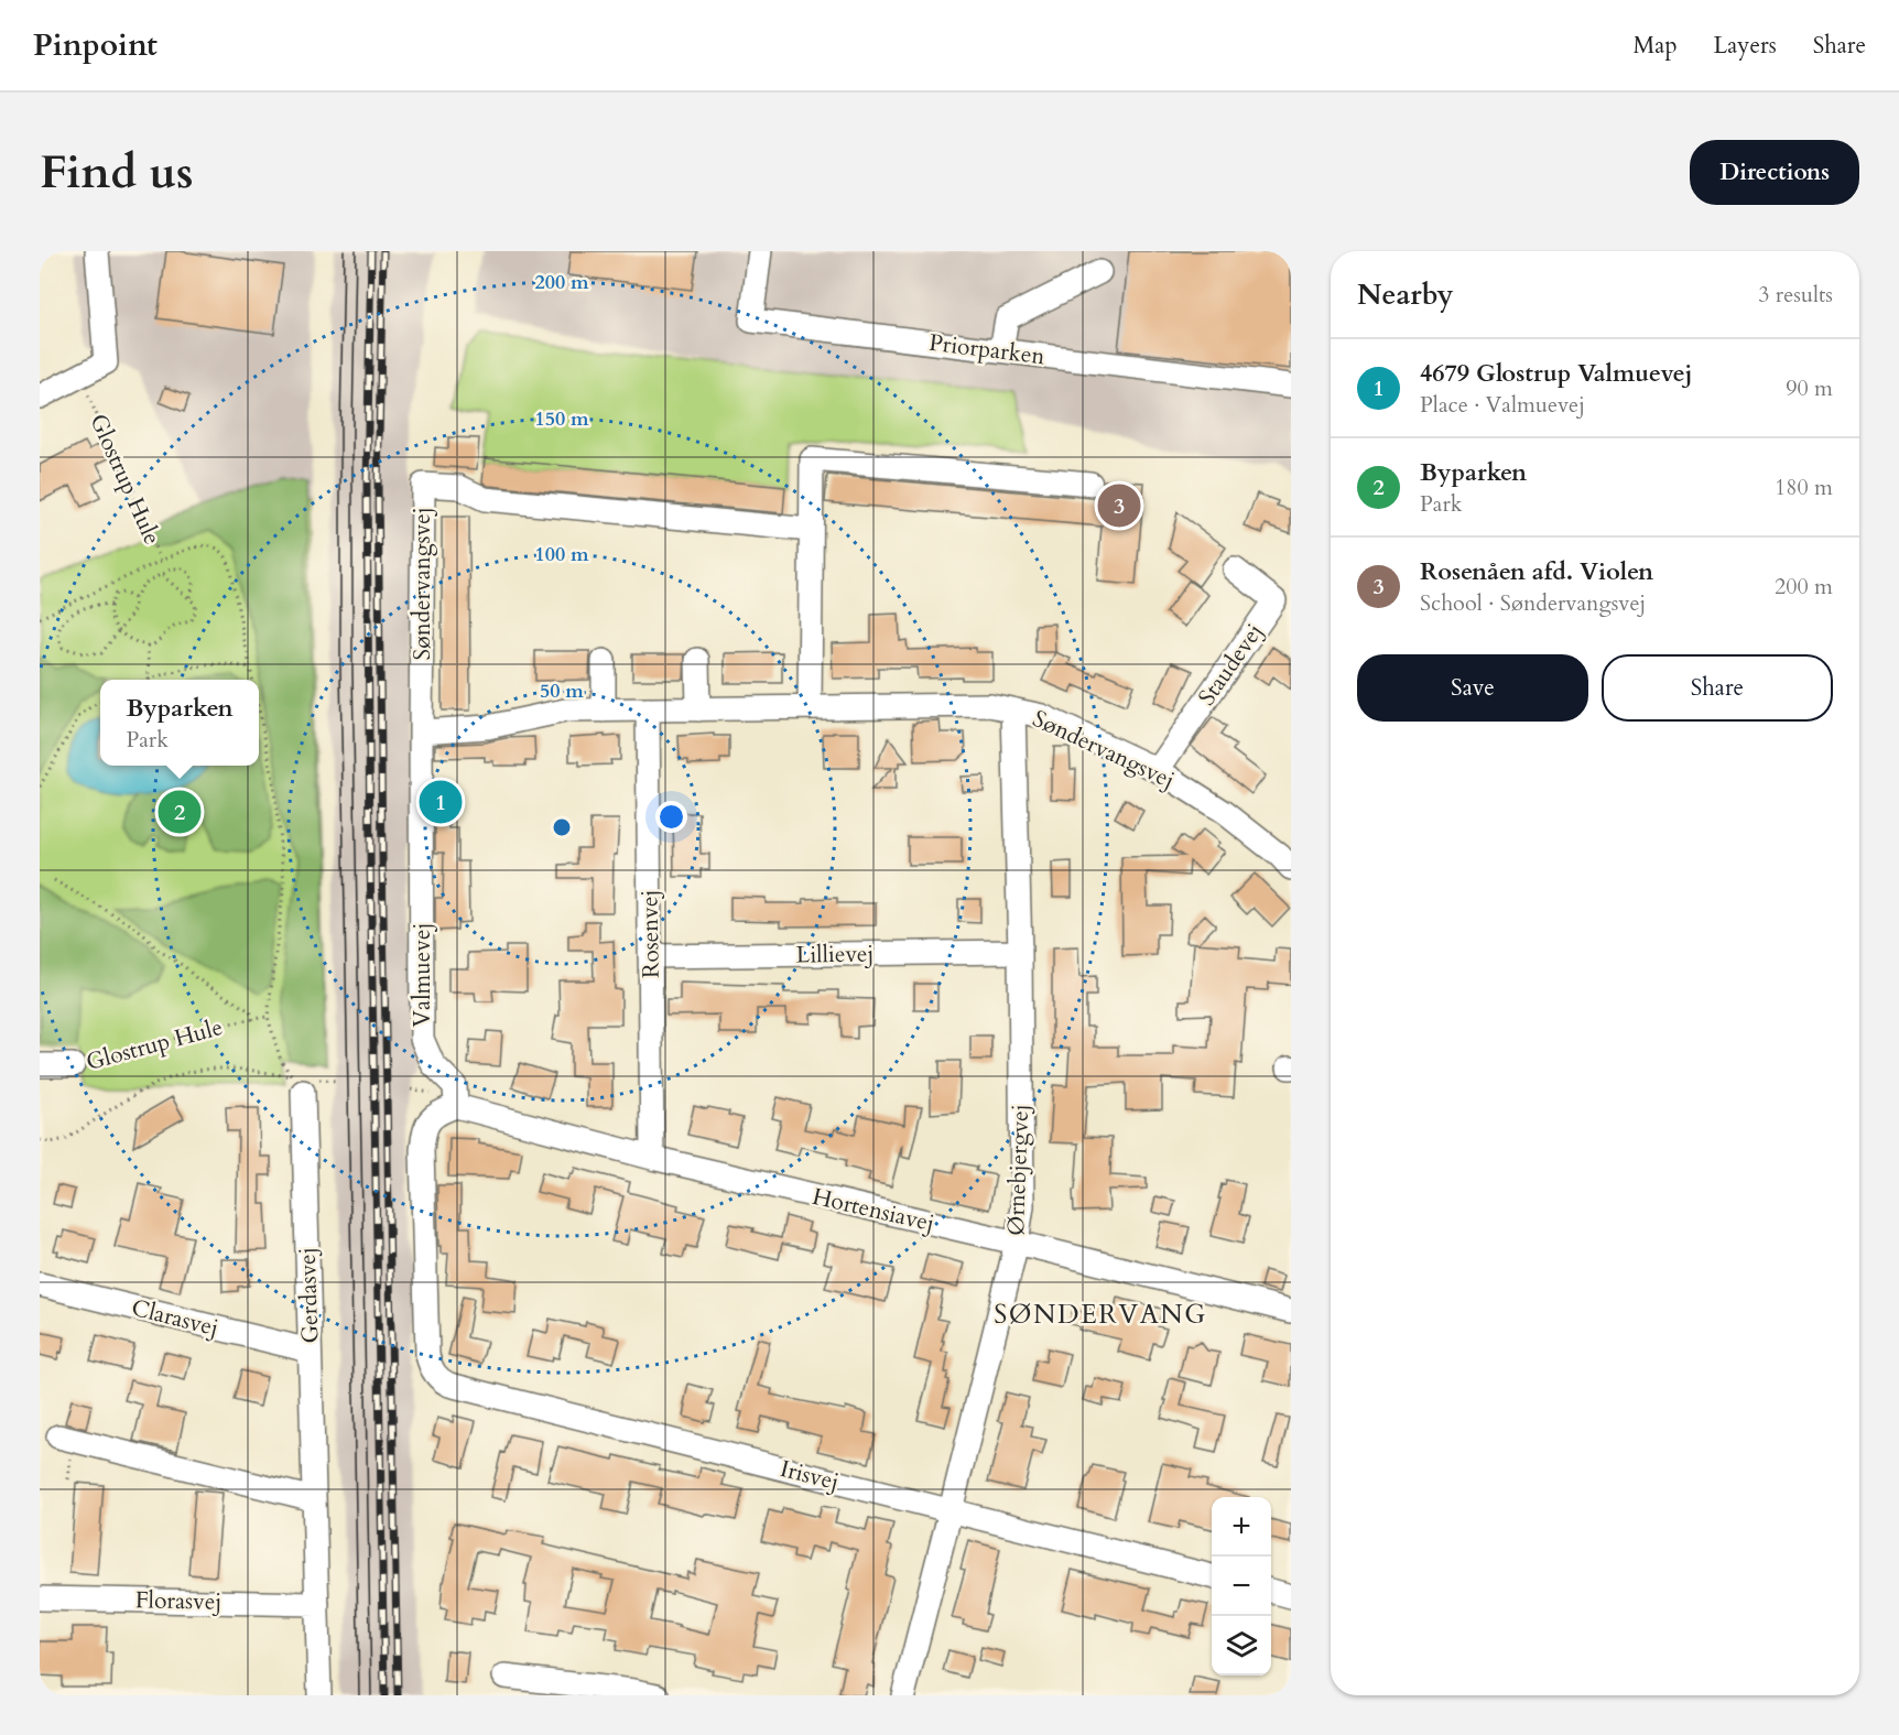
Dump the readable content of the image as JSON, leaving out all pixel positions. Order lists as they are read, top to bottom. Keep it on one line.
{"streets":{"street":["Priorparken","Glostrup Hule","Søndervangsvej","Staudevej","Rosenvej","Lillievej","Valmuevej","Ørnebjergvej","Hortensiavej","Gerdasvej","Clarasvej","Irisvej","Florasvej"]},"crossings":[["Glostrup Hule","Gerdasvej"],["Søndervangsvej","Staudevej"],["Søndervangsvej","Rosenvej"],["Søndervangsvej","Valmuevej"],["Søndervangsvej","Ørnebjergvej"],["Rosenvej","Lillievej"],["Rosenvej","Hortensiavej"],["Lillievej","Ørnebjergvej"],["Valmuevej","Hortensiavej"],["Valmuevej","Irisvej"],["Ørnebjergvej","Hortensiavej"],["Ørnebjergvej","Irisvej"],["Hortensiavej","Irisvej"],["Gerdasvej","Clarasvej"],["Gerdasvej","Florasvej"]],"districts":["SØNDERVANG"],"page":{"header":"Pinpoint","nav":["Map","Layers","Share"],"buttons":["Directions",["Save","Share"]],"title":"Find us","heading":["Nearby","3 results"],"list":[{"mark":"1","name":"4679 Glostrup Valmuevej","note":"Place · Valmuevej","value":"90 m"},{"mark":"2","name":"Byparken","note":"Park","value":"180 m"},{"mark":"3","name":"Rosenåen afd. Violen","note":"School · Søndervangsvej","value":"200 m"}],"pins":["3","1","2"],"popup":["Byparken","Park"],"map_buttons":["+","−"]},"rings":["200 m","150 m","100 m","50 m"]}
